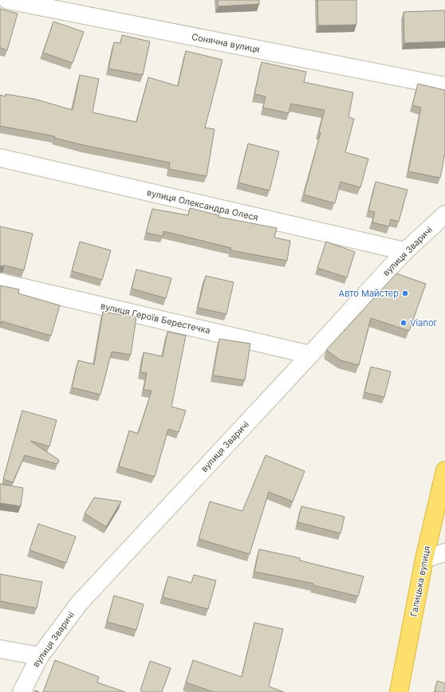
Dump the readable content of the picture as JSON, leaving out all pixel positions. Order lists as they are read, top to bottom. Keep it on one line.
{"streets":{"highway":["Галицька вулиця"],"street":["Сонячна вулиця","вулиця Олександра Олеся","вулиця Зваричі","вулиця Героїв Берестечка"]},"crossings":[["вулиця Олександра Олеся","вулиця Зваричі"],["вулиця Зваричі","вулиця Героїв Берестечка"]],"places":["Авто Майстер","Vianor"]}
